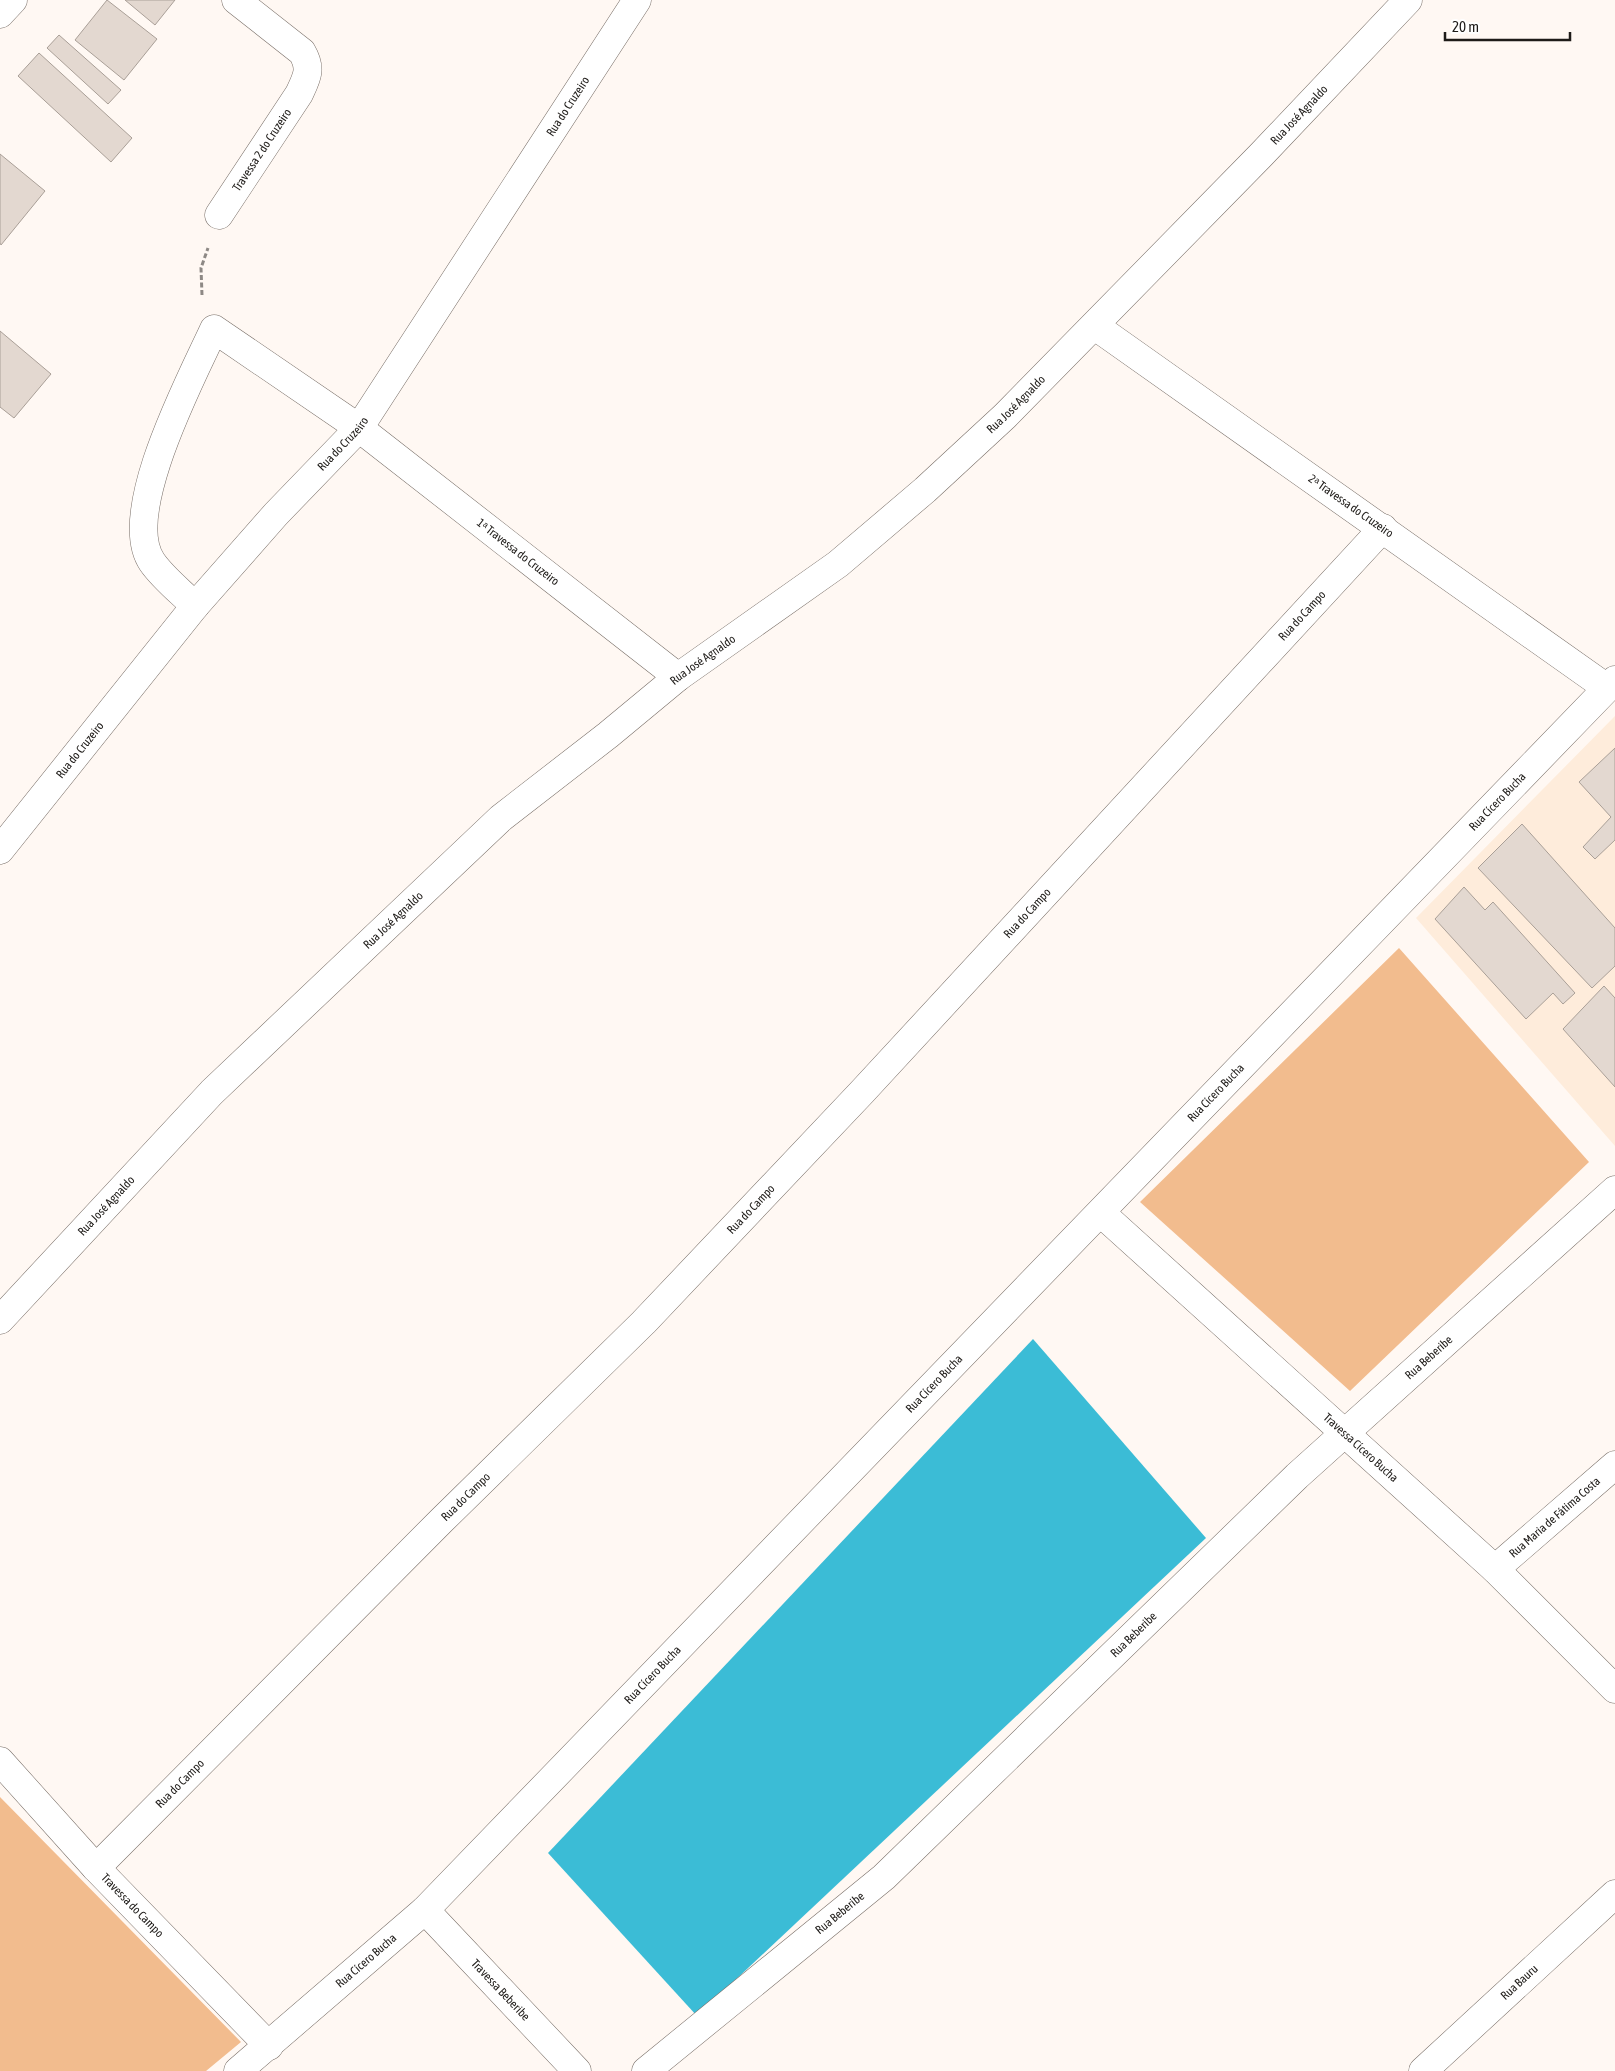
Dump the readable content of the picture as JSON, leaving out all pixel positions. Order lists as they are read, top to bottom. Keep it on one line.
{"streets":{"street":["Rua do Cruzeiro","Rua José Agnaldo","Travessa 2 do Cruzeiro","2ᵃ Travessa do Cruzeiro","1ᵃ Travessa do Cruzeiro","Rua do Campo","Rua Cícero Bucha","Rua Beberibe","Travessa Cícero Bucha","Rua Maria de Fátima Costa","Travessa do Campo","Rua Bauru","Travessa Beberibe"]},"crossings":[["Rua do Cruzeiro","1ᵃ Travessa do Cruzeiro"],["Rua José Agnaldo","2ᵃ Travessa do Cruzeiro"],["Rua José Agnaldo","1ᵃ Travessa do Cruzeiro"],["2ᵃ Travessa do Cruzeiro","Rua do Campo"],["2ᵃ Travessa do Cruzeiro","Rua Cícero Bucha"],["Rua do Campo","Travessa do Campo"],["Rua Cícero Bucha","Travessa Cícero Bucha"],["Rua Cícero Bucha","Travessa do Campo"],["Rua Cícero Bucha","Travessa Beberibe"],["Rua Beberibe","Travessa Cícero Bucha"],["Travessa Cícero Bucha","Rua Maria de Fátima Costa"]],"scale_bar":"20 m"}
